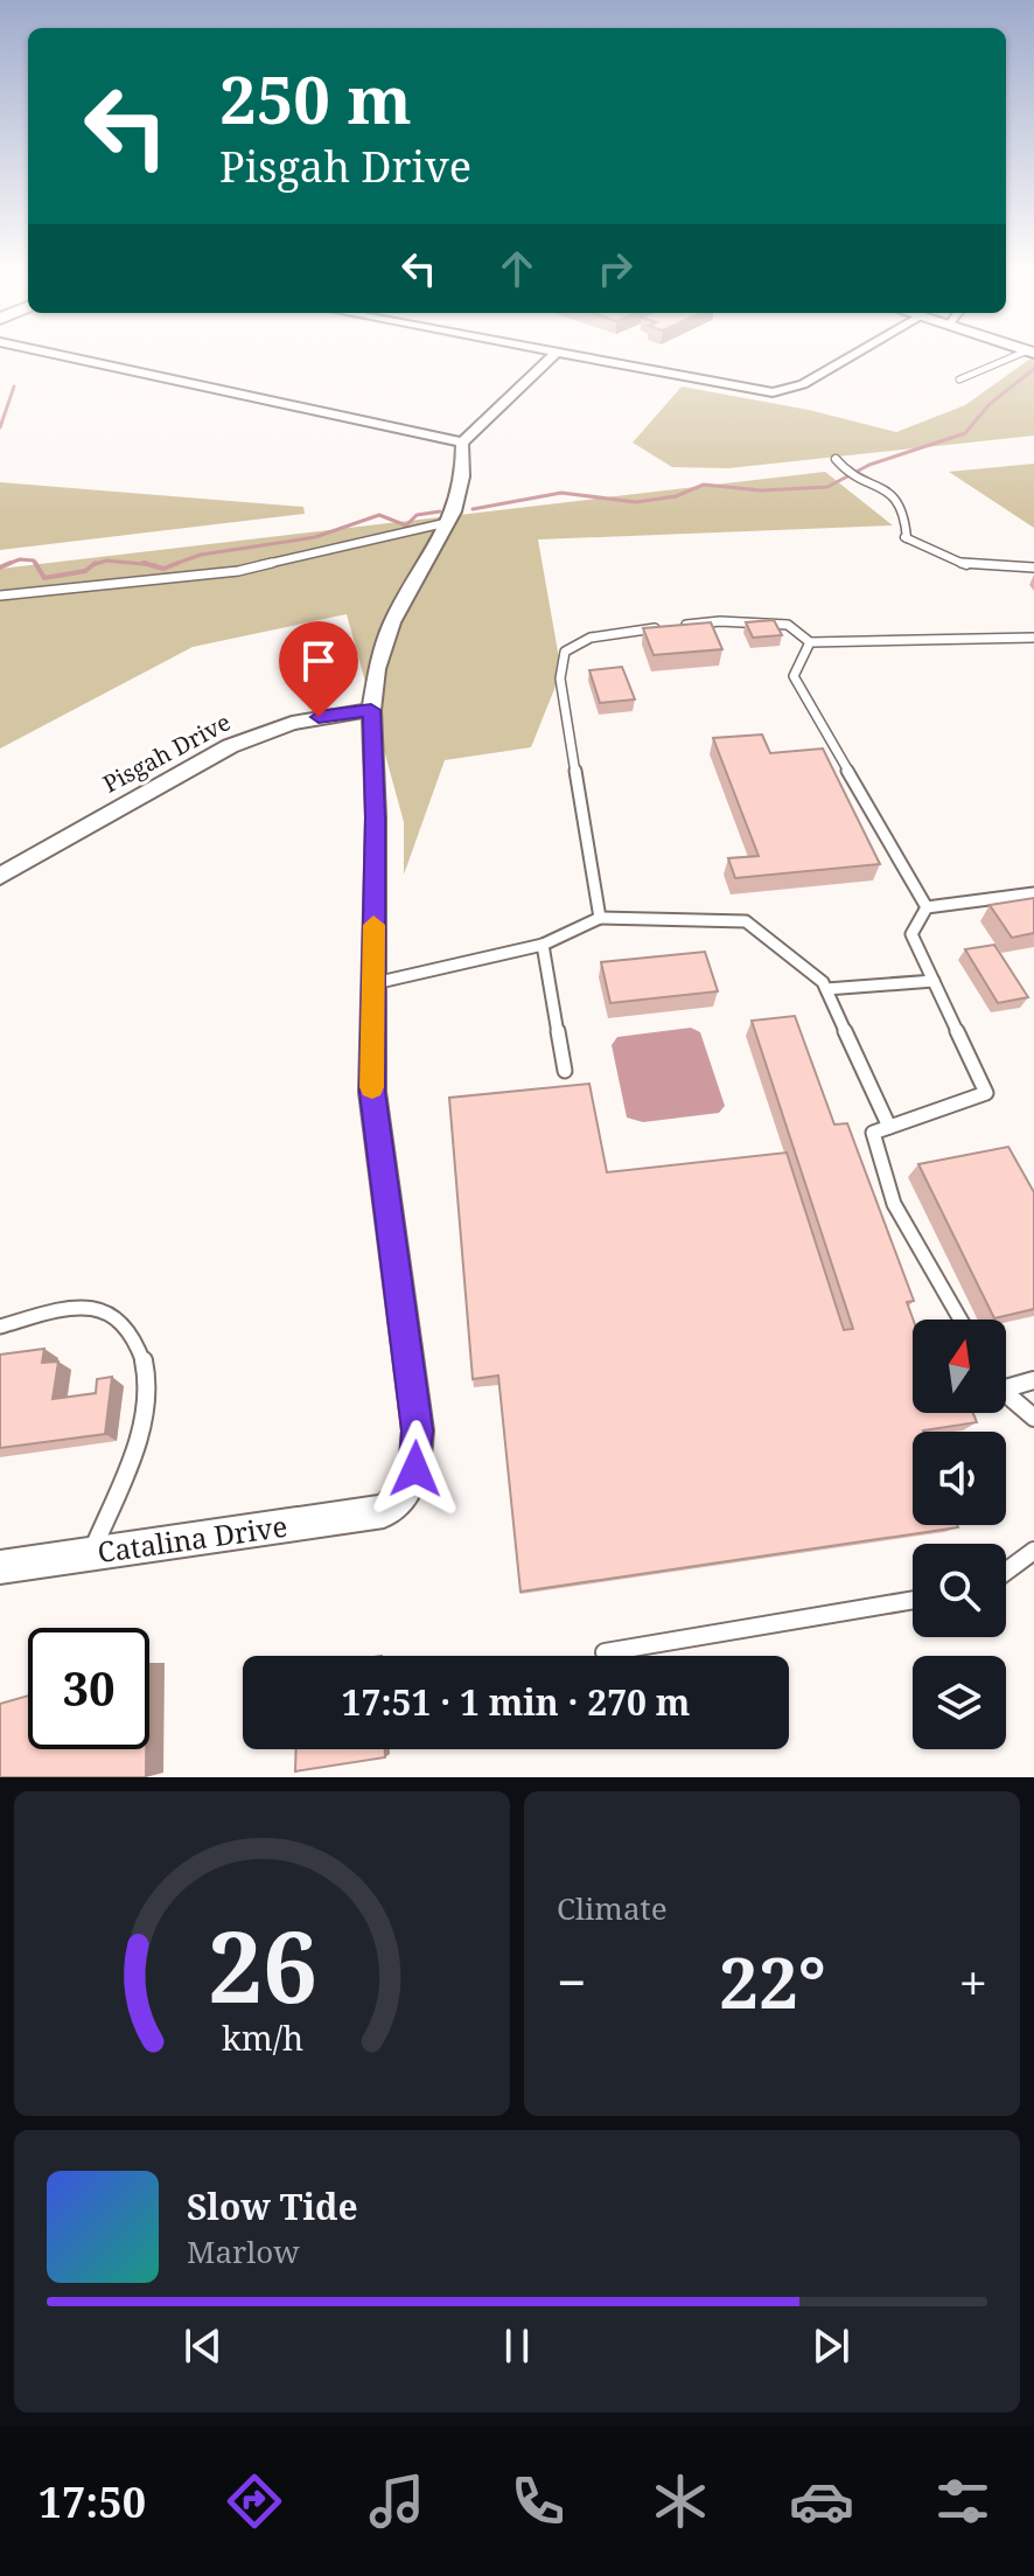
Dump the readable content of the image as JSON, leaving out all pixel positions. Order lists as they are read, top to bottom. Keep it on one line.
{"streets":{"street":["Pisgah Drive","Catalina Drive"]},"north":"top","page":{"turn":["250 m","Pisgah Drive"],"limit":"30","trip":"17:51 · 1 min · 270 m","tile":"Climate","heat":["−","22°","+"],"song":["Slow Tide","Marlow"],"tabs":"17:50","gauge":["26","km/h"]}}
